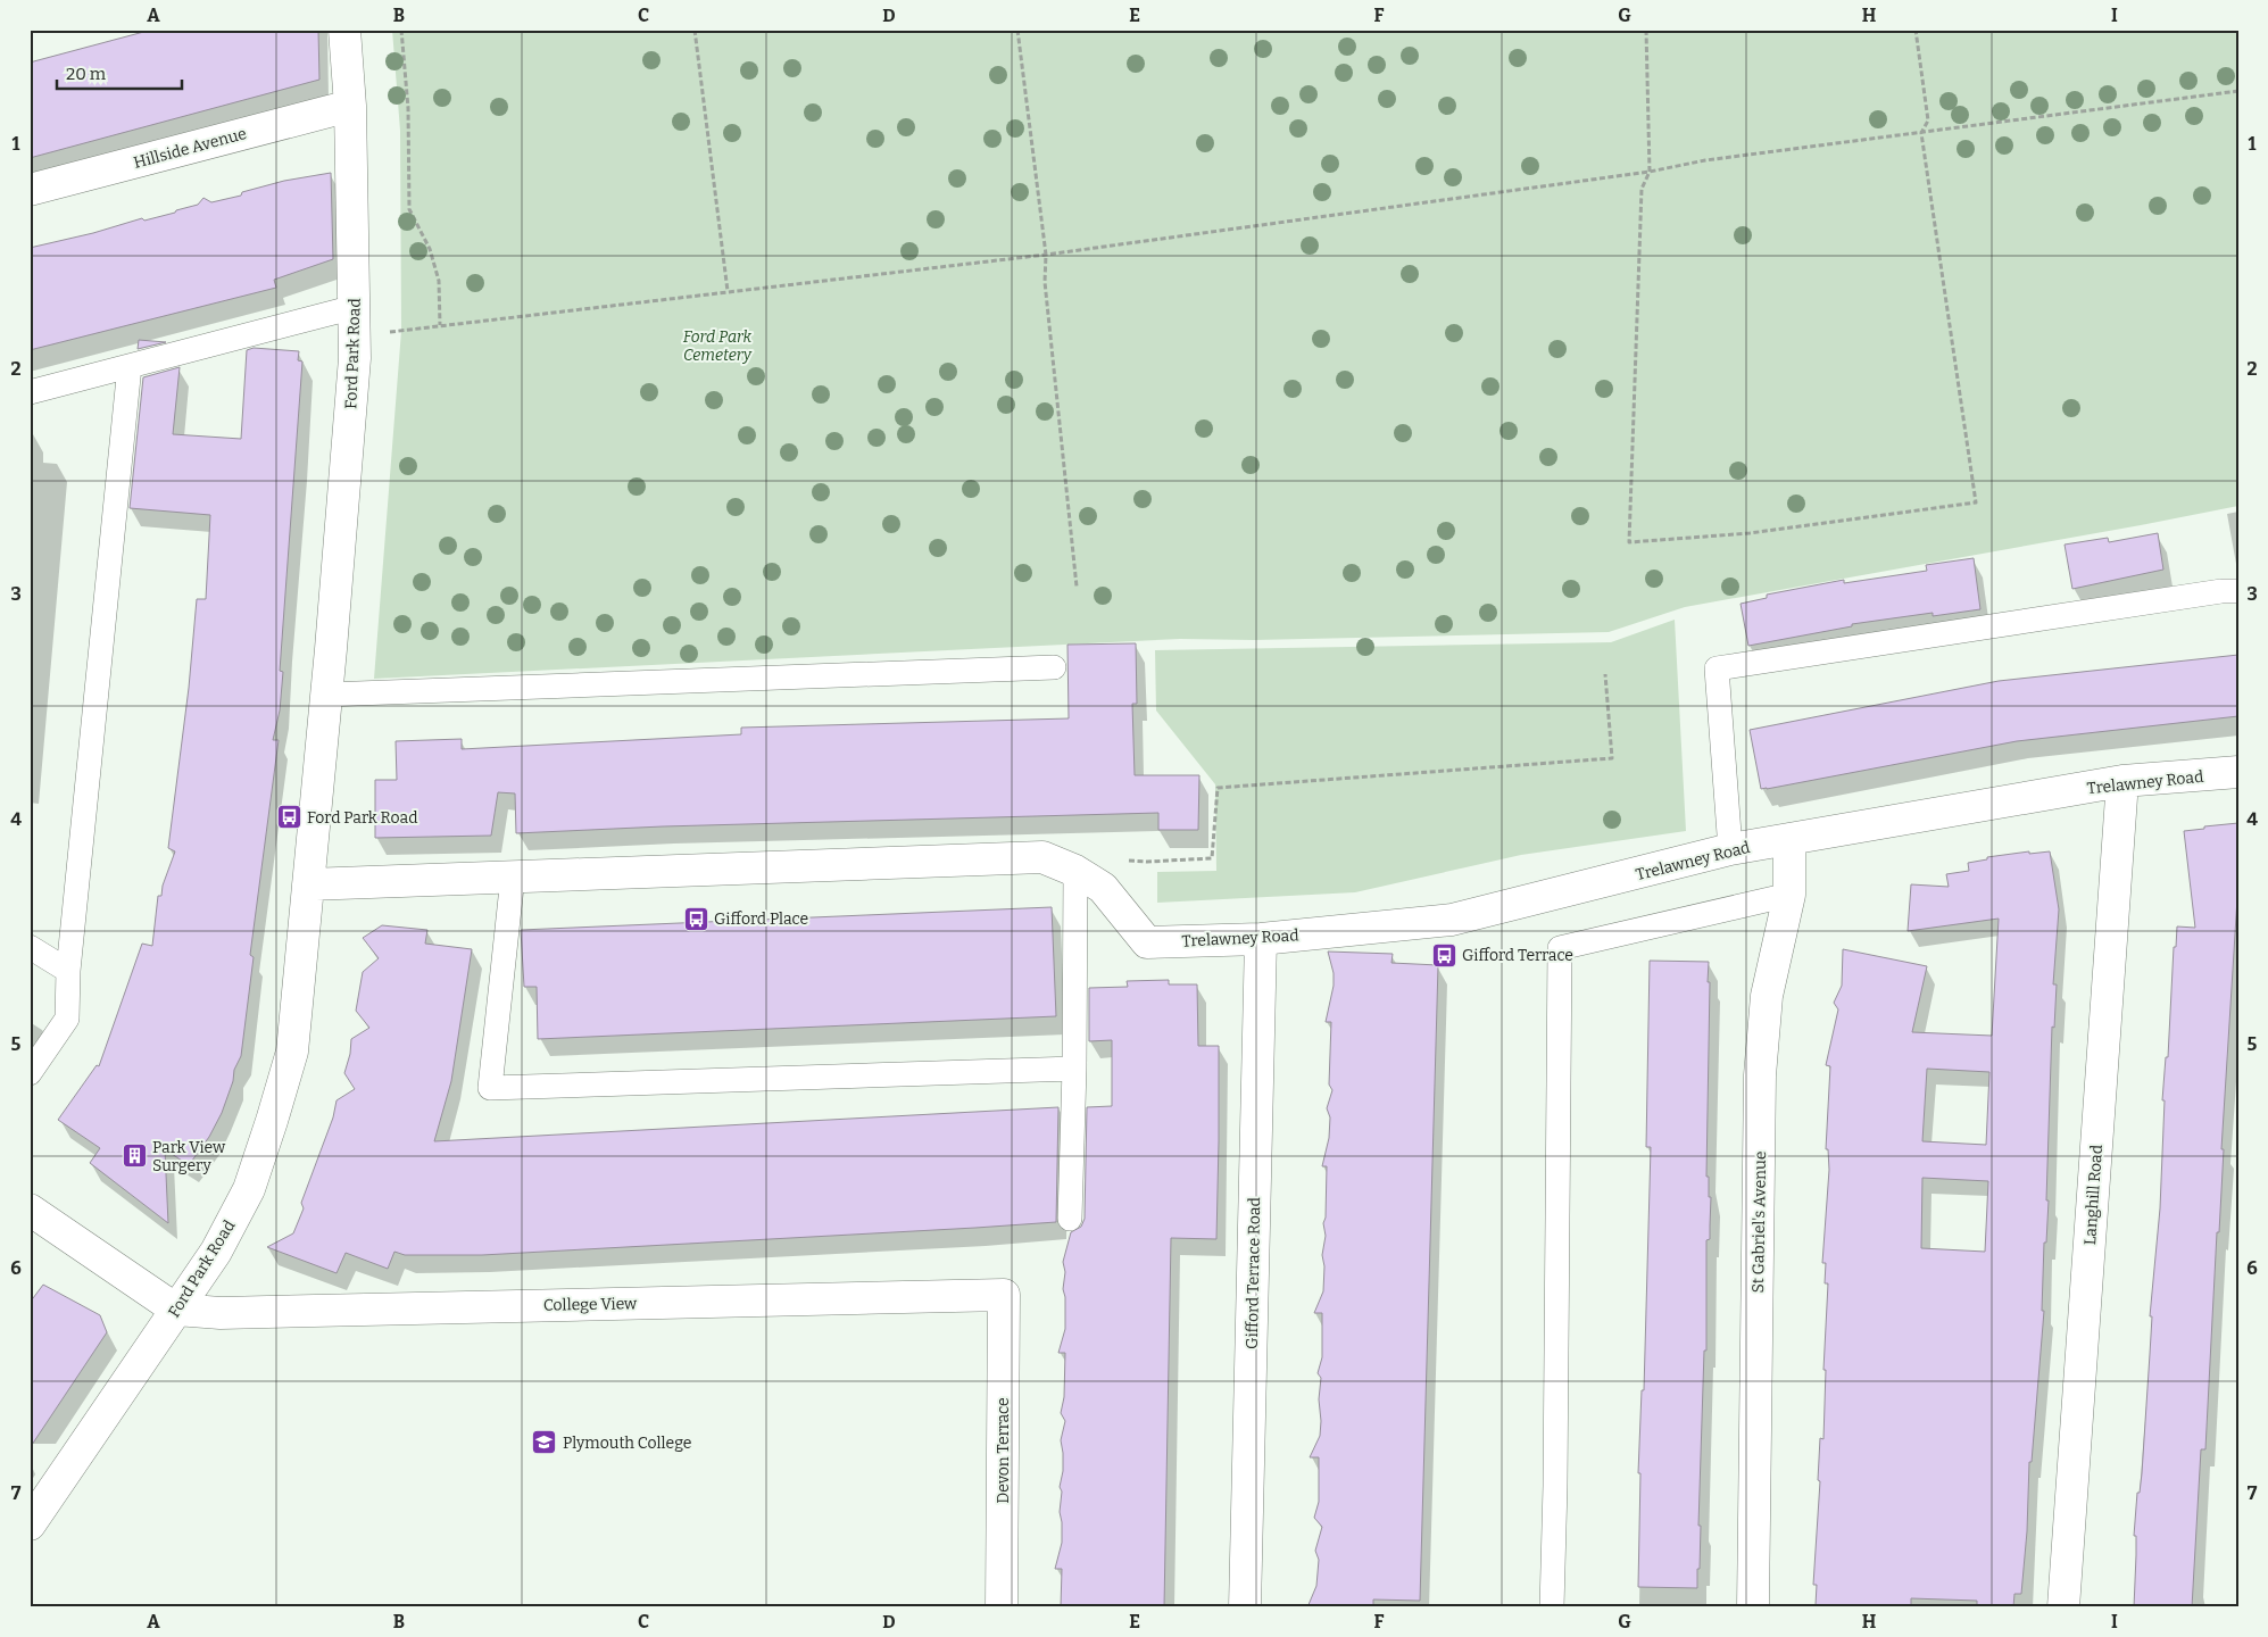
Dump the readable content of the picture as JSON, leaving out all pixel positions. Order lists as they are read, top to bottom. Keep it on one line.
{"streets":{"street":["Hillside Avenue","Ford Park Road","Trelawney Road","Langhill Road","St Gabriel's Avenue","Gifford Terrace Road","College View","Devon Terrace"]},"crossings":[["Hillside Avenue","Ford Park Road"],["Ford Park Road","College View"],["Trelawney Road","Langhill Road"],["Trelawney Road","St Gabriel's Avenue"],["Trelawney Road","Gifford Terrace Road"],["College View","Devon Terrace"]],"parks":["Ford Park Cemetery"],"places":{"bus stop":["Ford Park Road","Gifford Place","Gifford Terrace"],"building":["Park View Surgery"],"school or university":["Plymouth College"]},"scale_bar":"20 m","grid":{"columns":["A","B","C","D","E","F","G","H","I"],"rows":["1","2","3","4","5","6","7"]}}
